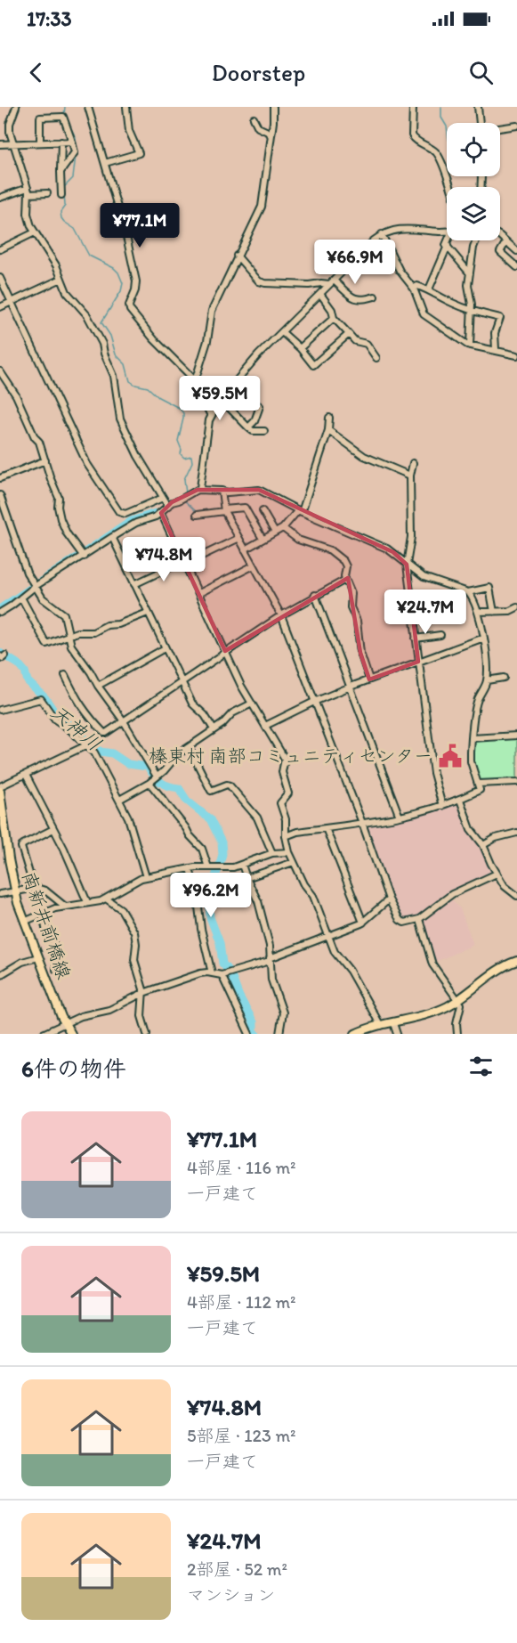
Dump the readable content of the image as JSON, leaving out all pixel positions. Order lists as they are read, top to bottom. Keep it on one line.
{"streets":{"main road":["南新井前橋線"]},"water":["天神川"],"places":{"public building":["榛東村 南部コミュニティセンター"]},"page":{"status":"17:33","header":"Doorstep","price":["¥77.1M","¥66.9M","¥59.5M","¥74.8M","¥24.7M","¥96.2M"],"heading":"6件の物件","list":[{"name":"¥77.1M","note":"4部屋 · 116 m² · 一戸建て"},{"name":"¥59.5M","note":"4部屋 · 112 m² · 一戸建て"},{"name":"¥74.8M","note":"5部屋 · 123 m² · 一戸建て"},{"name":"¥24.7M","note":"2部屋 · 52 m² · マンション"}]}}
